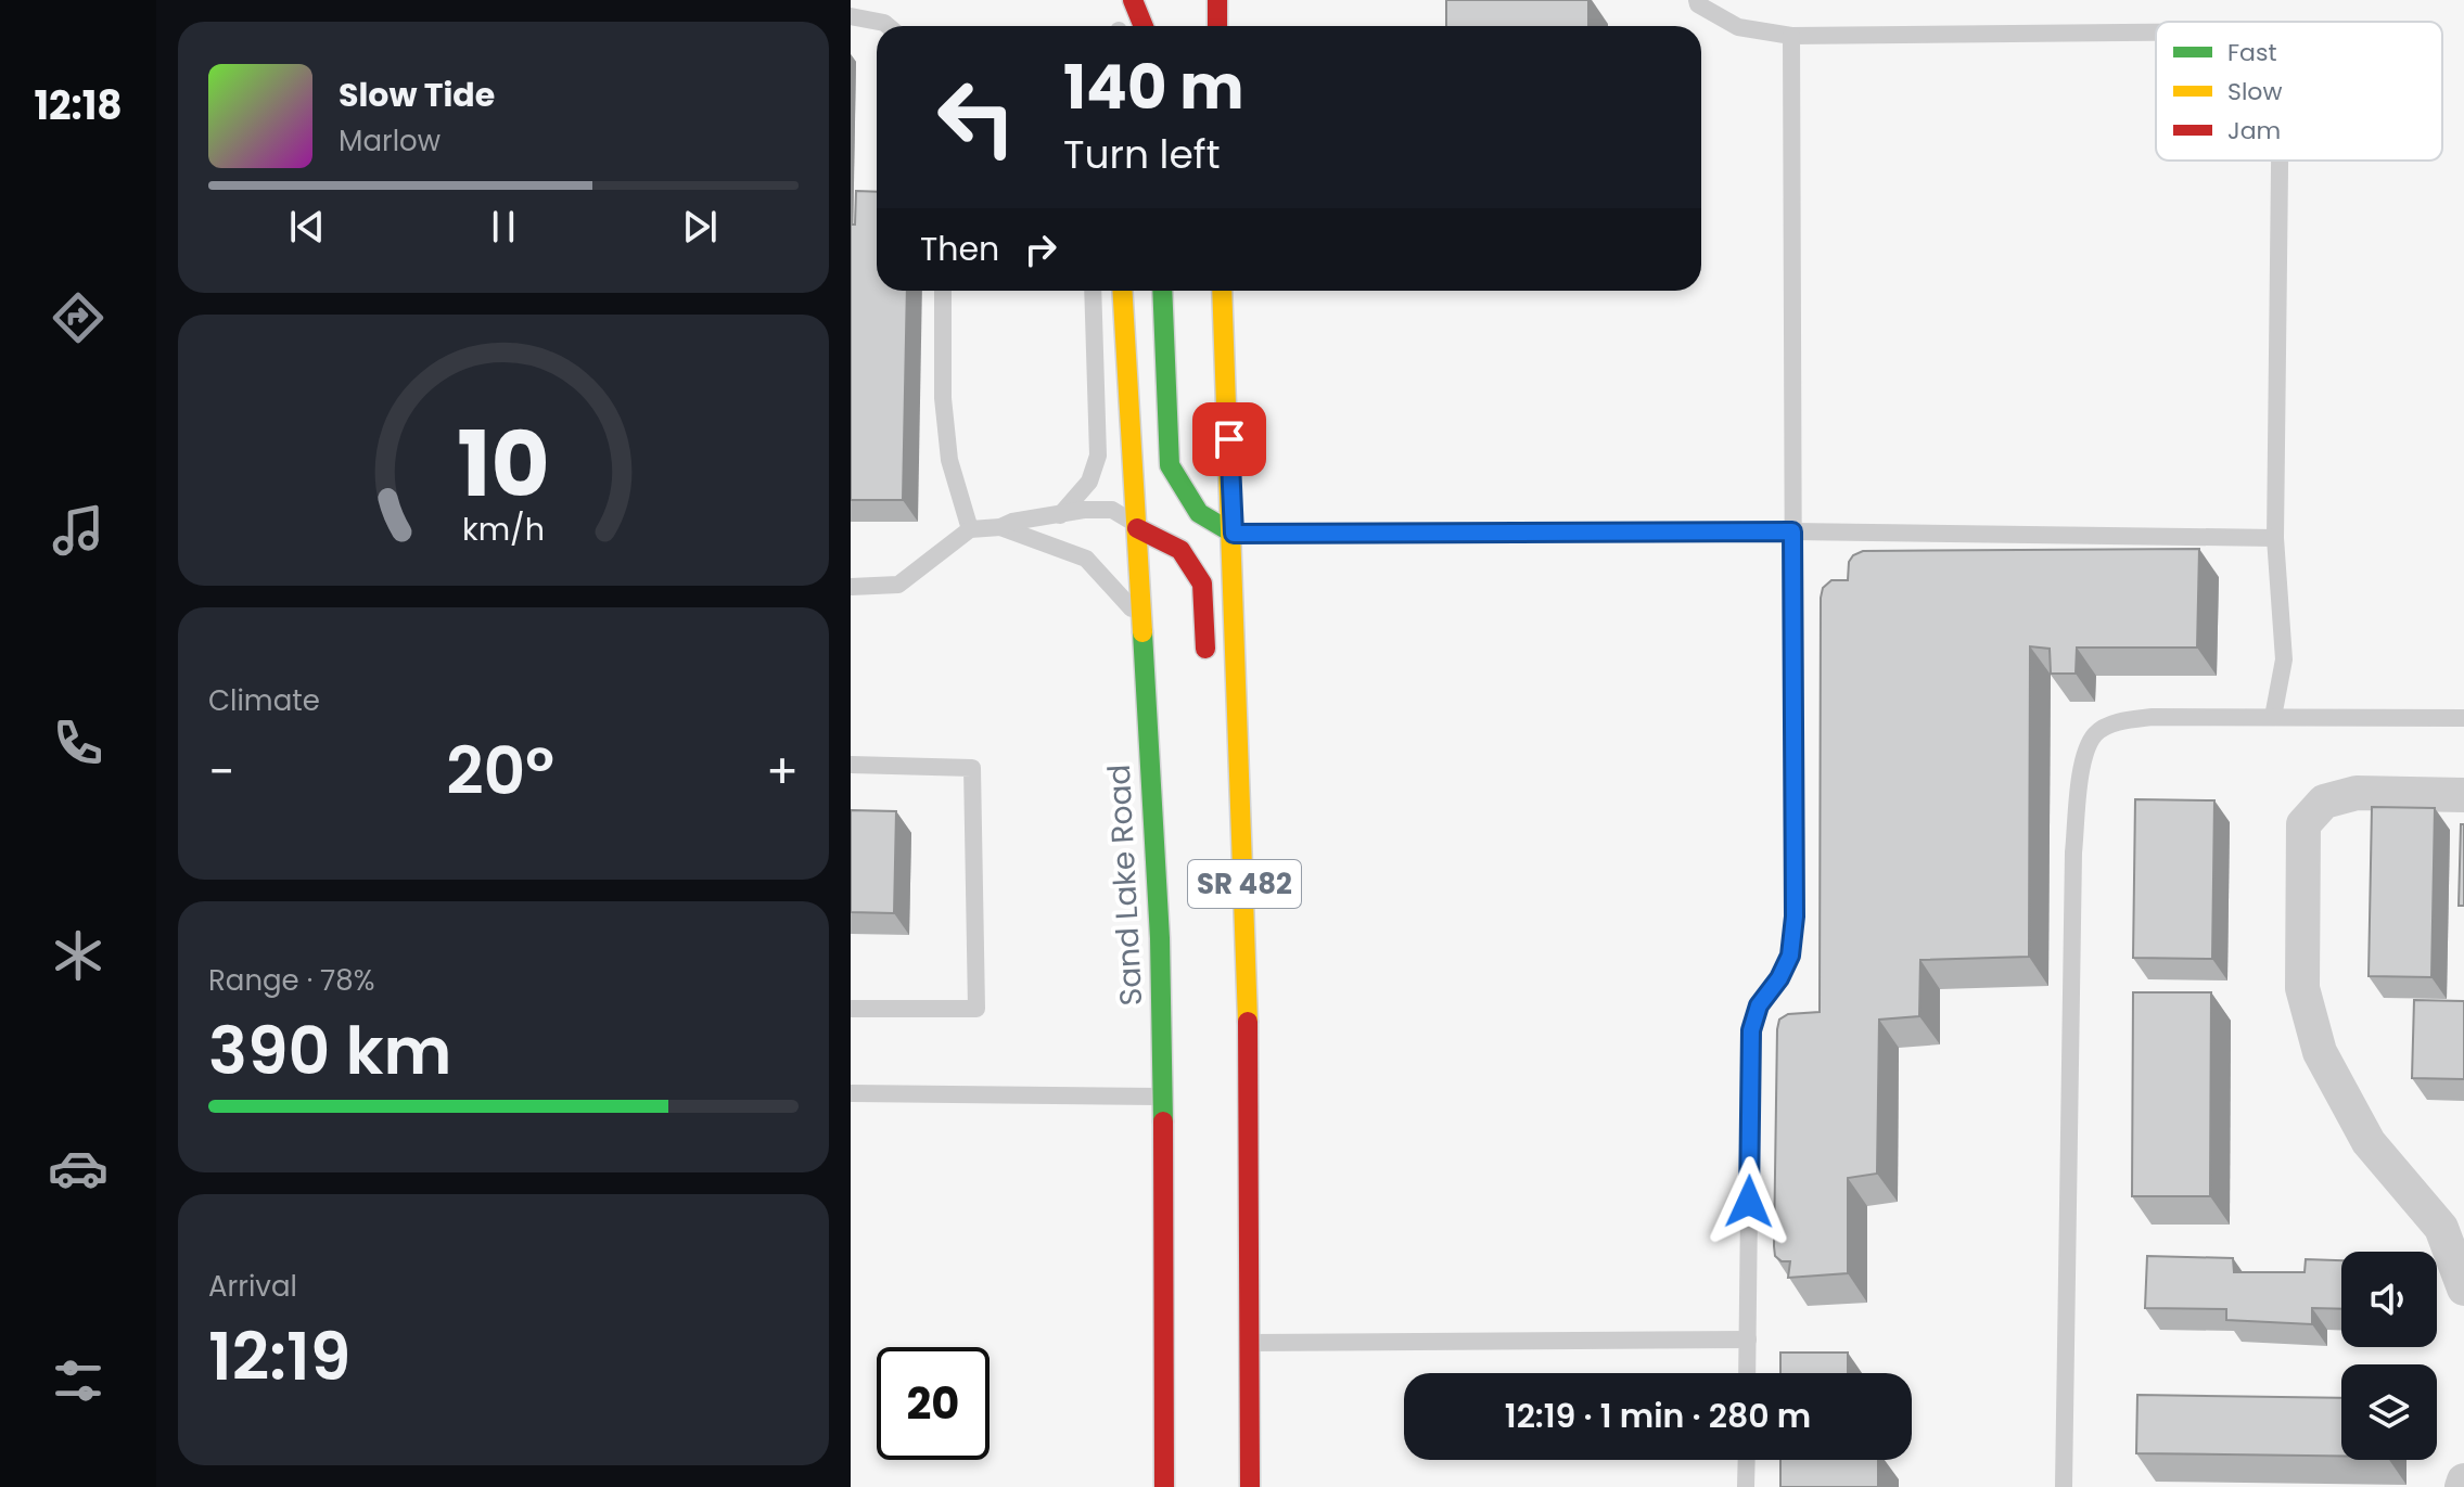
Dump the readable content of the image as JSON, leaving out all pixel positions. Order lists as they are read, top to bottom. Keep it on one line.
{"streets":{"main road":["SR 482","Sand Lake Road"]},"legend":["Fast","Slow","Jam"],"page":{"tabs":"12:18","turn":["140 m","Turn left"],"song":["Slow Tide","Marlow"],"then":"Then","tile":["Climate",["Range · 78%","390 km"],["Arrival","12:19"]],"heat":["−","20°","+"],"limit":"20","trip":"12:19 · 1 min · 280 m","gauge":["10","km/h"]}}
